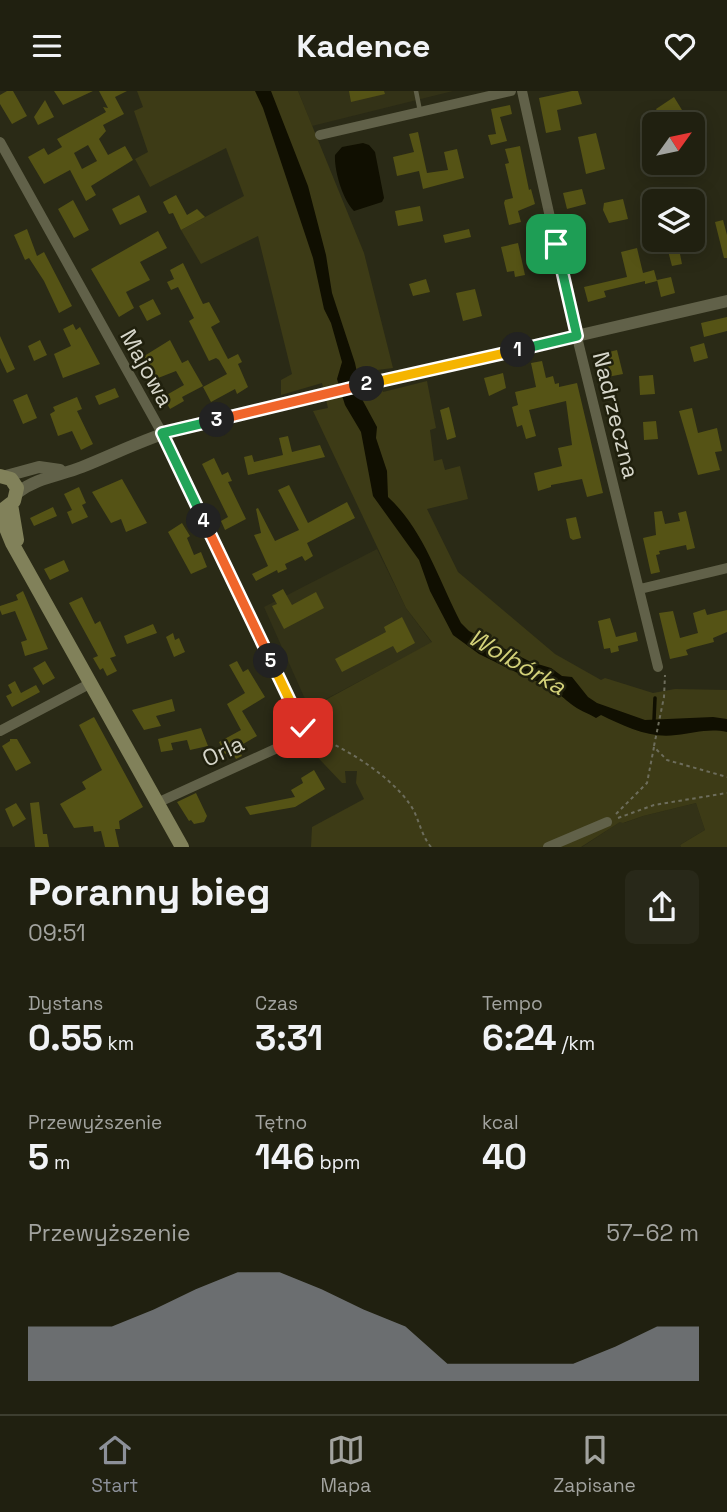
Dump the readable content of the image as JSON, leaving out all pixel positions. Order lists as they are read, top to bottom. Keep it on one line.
{"streets":{"street":["Majowa","Nadrzeczna","Orla"]},"crossings":[["Majowa","Orla"]],"water":["Wolbórka"],"north":"top right","page":{"header":"Kadence","pins":["1","2","3","4","5"],"heading":["Poranny bieg","09:51"],"stats":[["Dystans","0.55 km"],["Czas","3:31"],["Tempo","6:24 /km"],["Przewyższenie","5 m"],["Tętno","146 bpm"],["kcal","40"]],"chart":["Przewyższenie","57–62 m"],"tabs":["Start","Mapa","Zapisane"]}}
